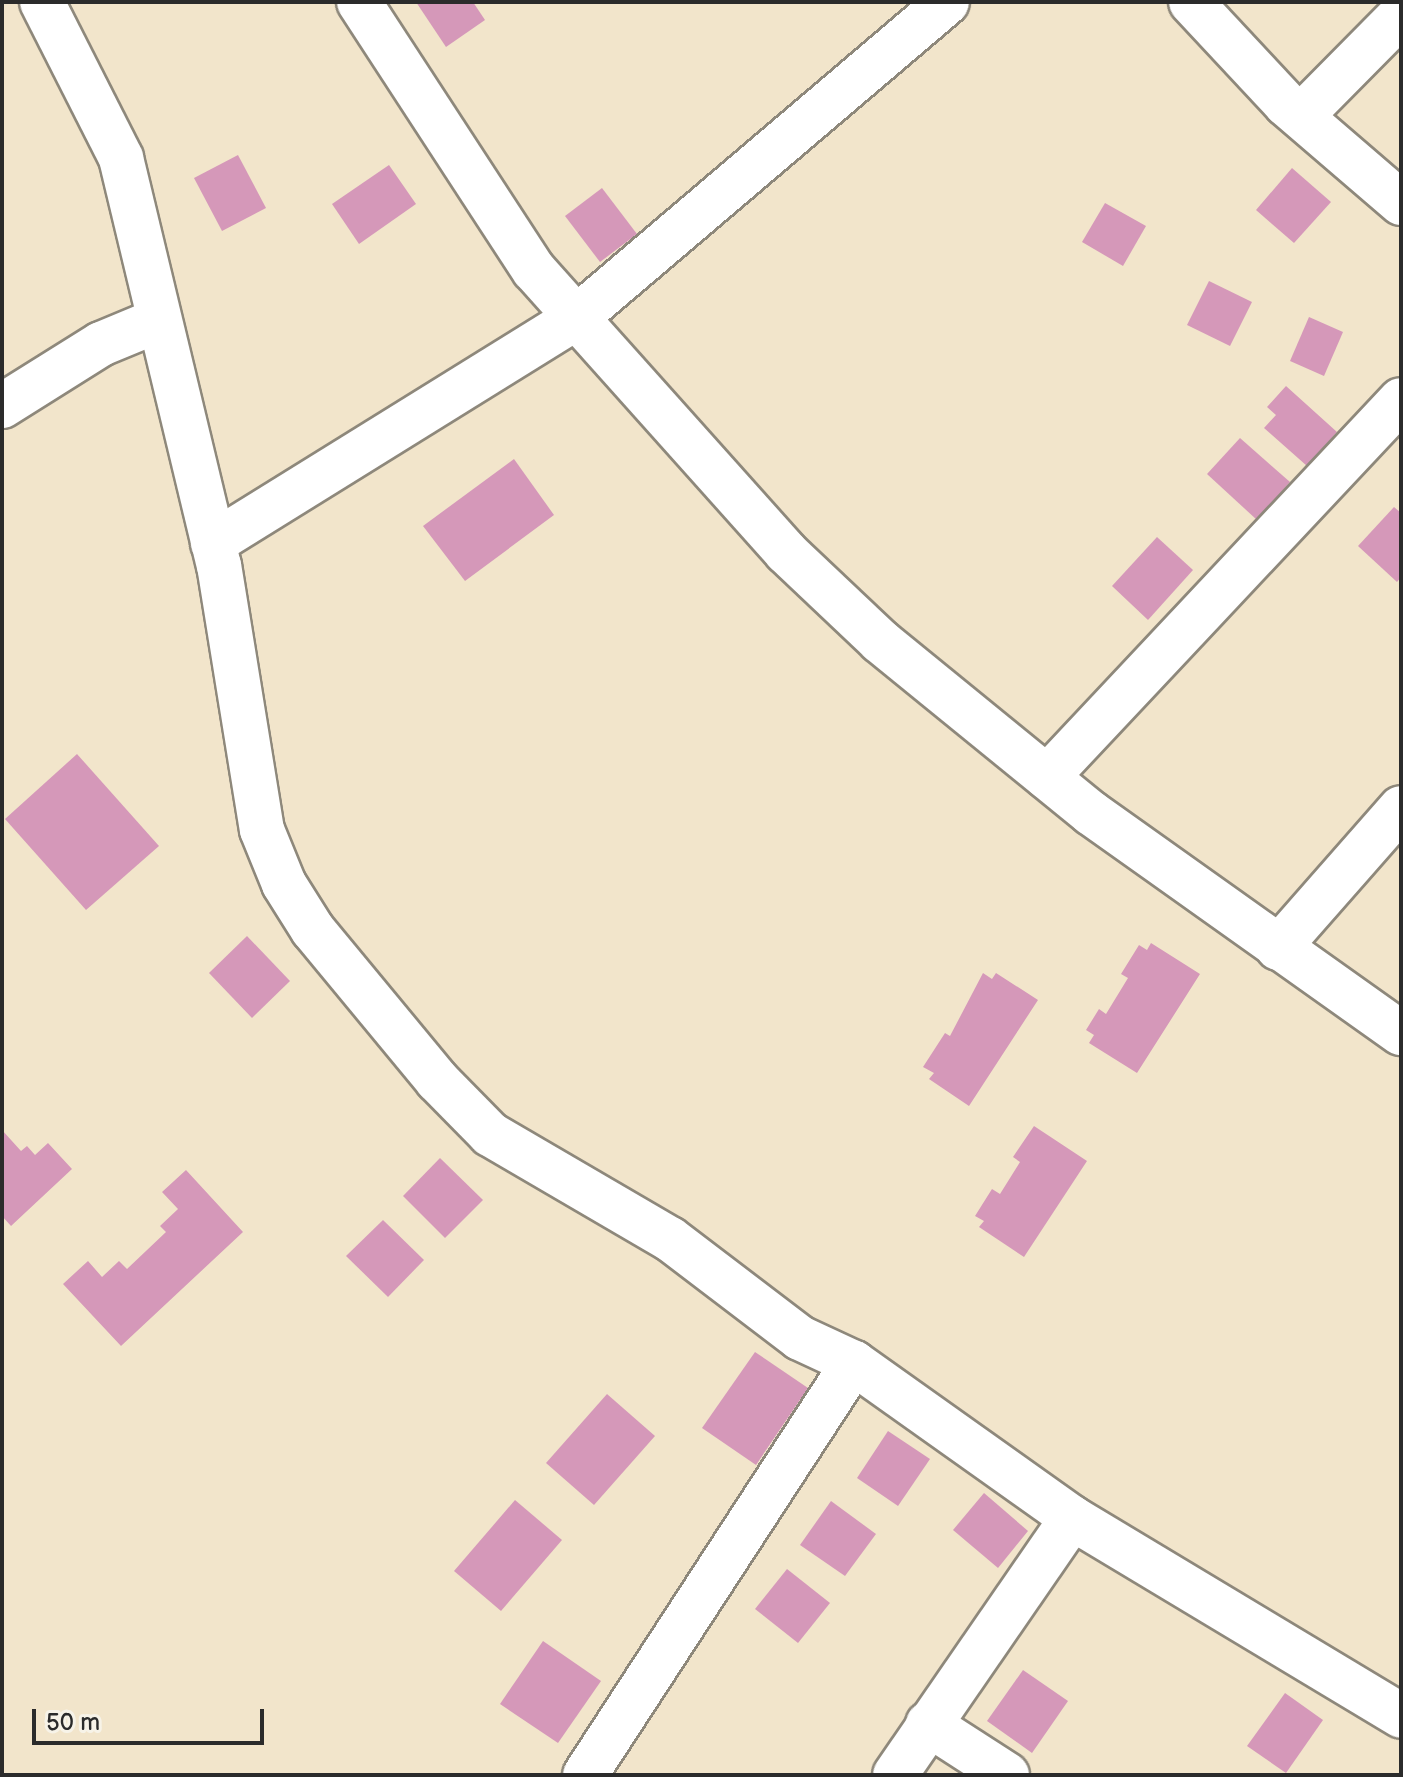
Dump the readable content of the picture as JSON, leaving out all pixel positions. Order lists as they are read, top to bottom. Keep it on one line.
{"scale_bar":"50 m"}
